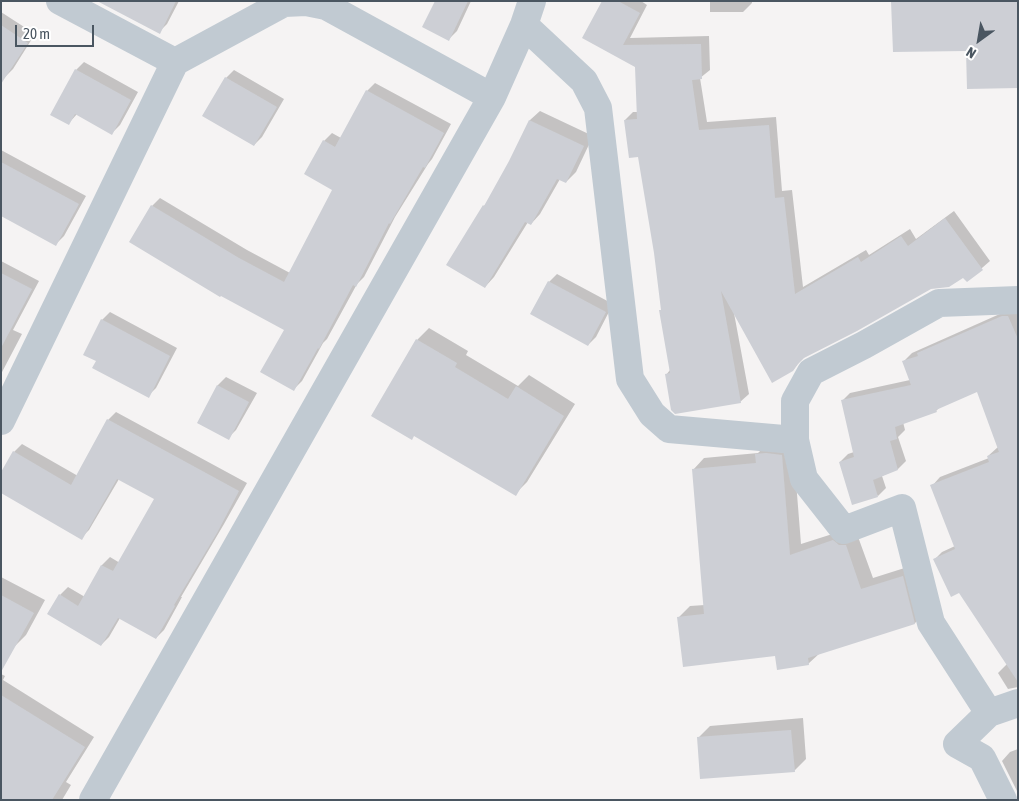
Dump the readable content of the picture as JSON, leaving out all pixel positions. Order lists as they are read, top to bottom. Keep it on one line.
{"scale_bar":"20 m","north":"bottom left"}
